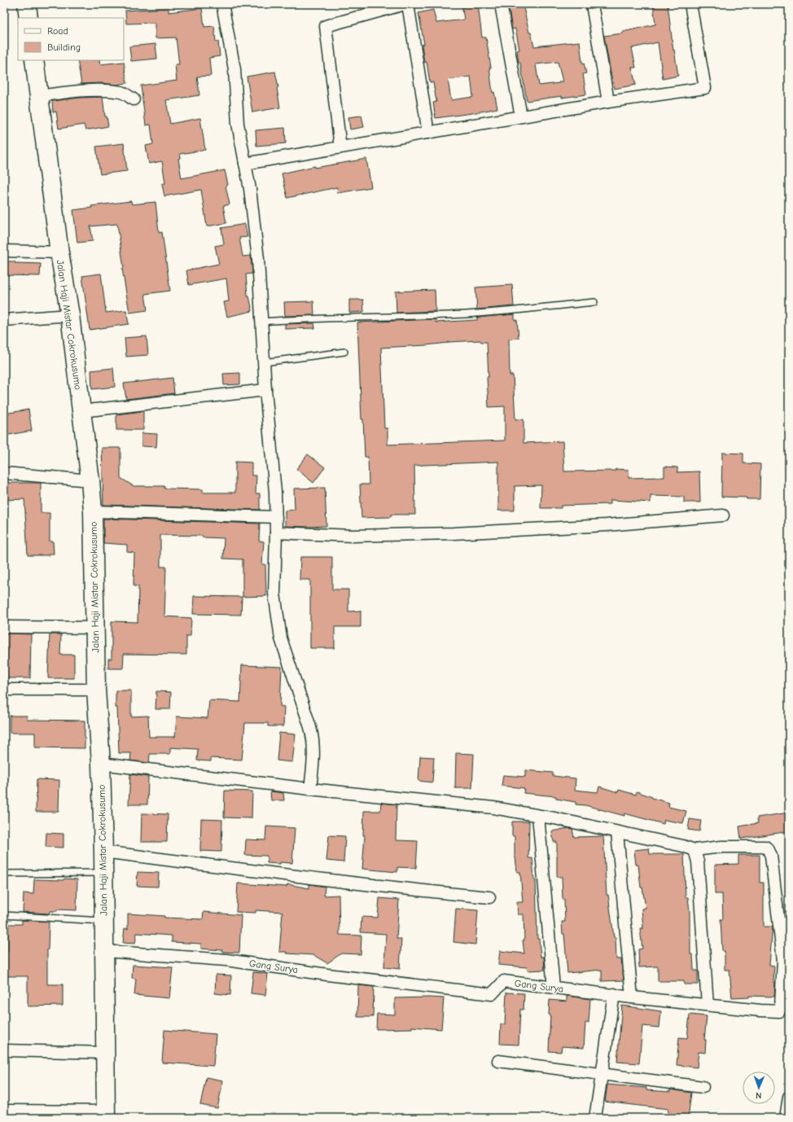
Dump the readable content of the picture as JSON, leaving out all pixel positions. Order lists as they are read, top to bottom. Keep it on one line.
{"streets":{"main road":["Jalan Haji Mistar Cokrokusumo"],"street":["Gang Surya"]},"crossings":[["Jalan Haji Mistar Cokrokusumo","Gang Surya"]],"legend":["Road","Building"],"north":"bottom"}
